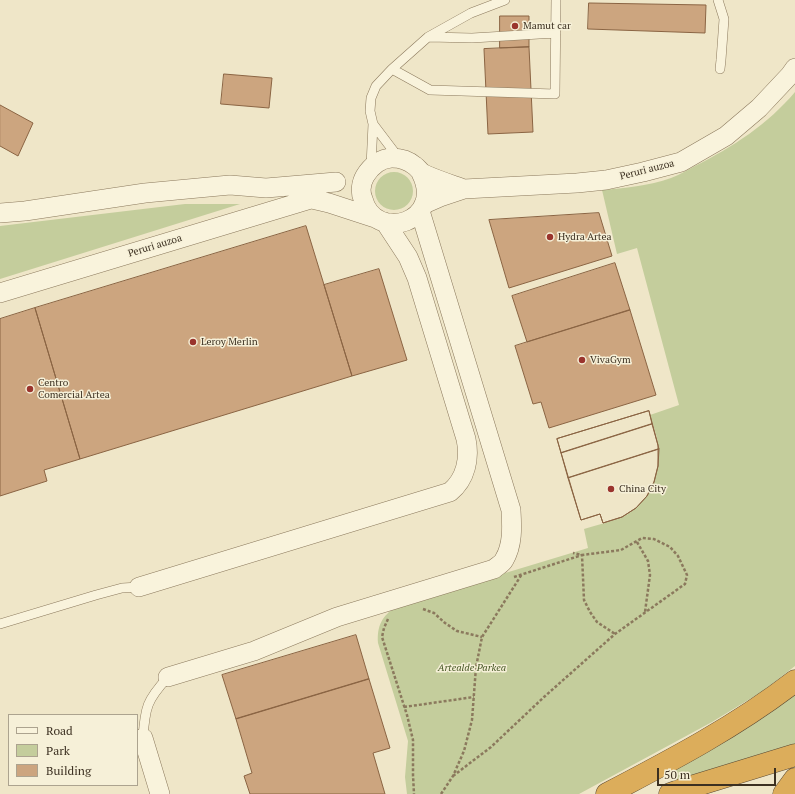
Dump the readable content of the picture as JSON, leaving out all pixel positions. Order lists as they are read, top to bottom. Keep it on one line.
{"streets":{"street":["Peruri auzoa"]},"parks":["Artealde Parkea"],"places":["Mamut car","Hydra Artea","Leroy Merlin","VivaGym","Centro Comercial Artea","China City"],"legend":["Road","Park","Building"],"scale_bar":"50 m"}
